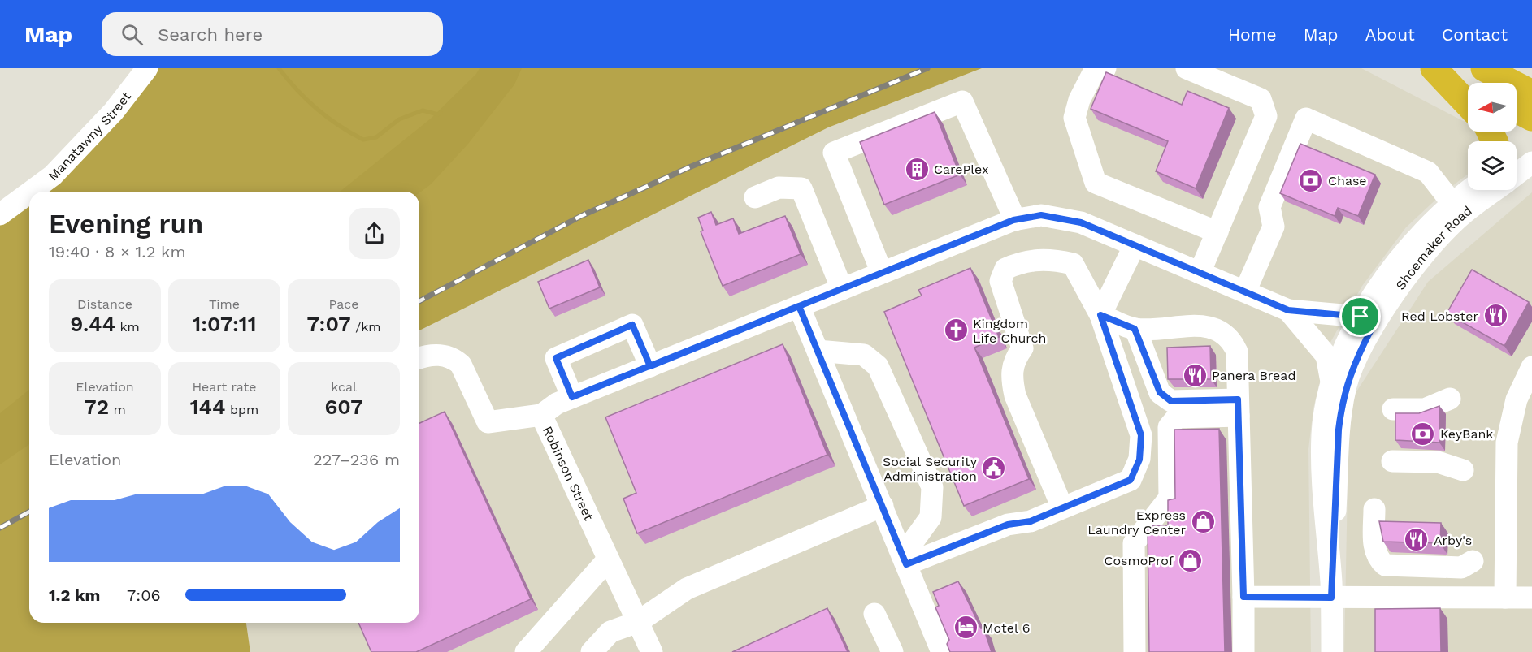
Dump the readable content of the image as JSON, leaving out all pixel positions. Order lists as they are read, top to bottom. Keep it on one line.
{"streets":{"street":["Manatawny Street","Shoemaker Road","Robinson Street"]},"crossings":[["Shoemaker Road","Robinson Street"]],"places":{"building":["CarePlex"],"bank":["Chase","KeyBank"],"restaurant":["Red Lobster","Panera Bread","Arby's"],"church":["Kingdom Life Church"],"public building":["Social Security Administration"],"shop":["Express Laundry Center","CosmoProf"],"hotel":["Motel 6"]},"north":"left","page":{"header":"Map","search":"Search here","nav":["Home","Map","About","Contact"],"heading":["Evening run","19:40 · 8 × 1.2 km"],"stats":[["Distance","9.44 km"],["Time","1:07:11"],["Pace","7:07 /km"],["Elevation","72 m"],["Heart rate","144 bpm"],["kcal","607"]],"chart":["Elevation","227–236 m"],"list":[{"name":"1.2 km","note":"7:06"}]}}
